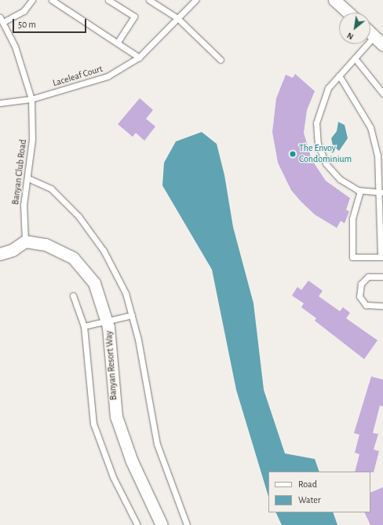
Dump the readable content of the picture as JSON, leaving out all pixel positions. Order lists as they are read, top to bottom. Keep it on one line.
{"streets":{"street":["Banyan Resort Way"],"lane":["Laceleaf Court","Banyan Club Road"]},"crossings":[["Laceleaf Court","Banyan Club Road"],["Banyan Club Road","Banyan Resort Way"]],"places":["The Envoy Condominium"],"legend":["Road","Water"],"scale_bar":"50 m","north":"bottom left"}
